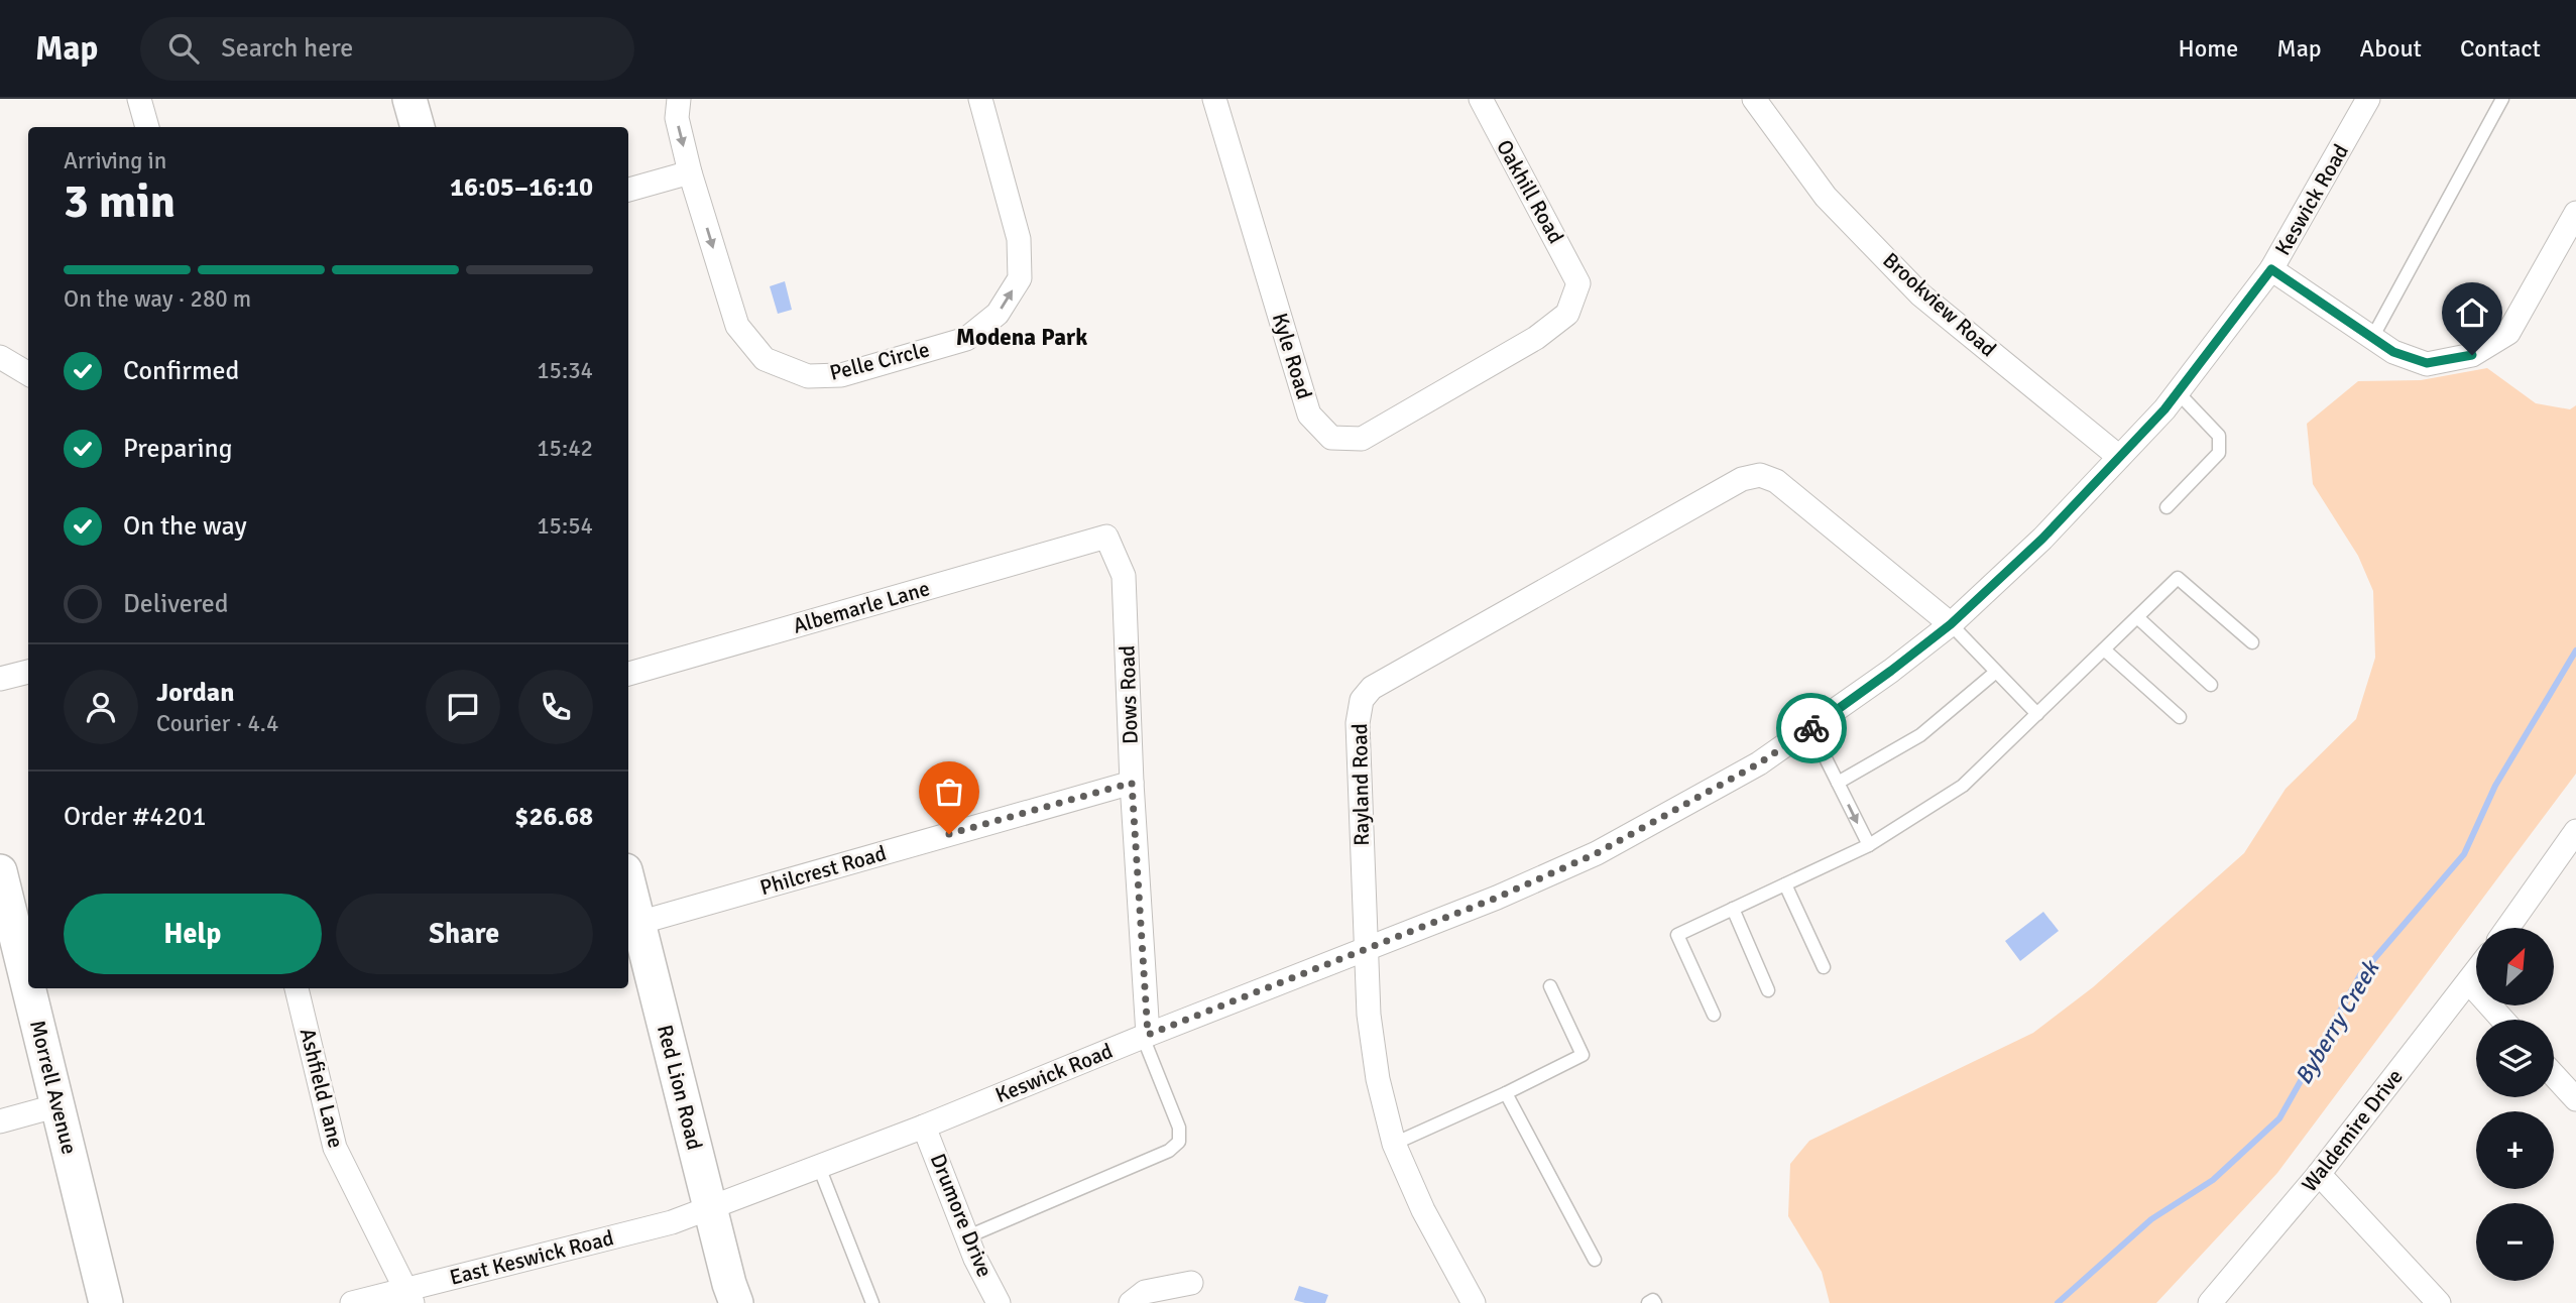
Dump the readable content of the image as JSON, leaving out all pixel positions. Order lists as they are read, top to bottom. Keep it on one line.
{"streets":{"street":["Oakhill Road","Keswick Road","Brookview Road","Kyle Road","Pelle Circle","Albemarle Lane","Dows Road","Rayland Road","Philcrest Road","Morrell Avenue","Red Lion Road","Ashfield Lane","Waldemire Drive","Drumore Drive","East Keswick Road"]},"crossings":[["Oakhill Road","Kyle Road"],["Keswick Road","Brookview Road"],["Keswick Road","Dows Road"],["Keswick Road","Rayland Road"],["Keswick Road","Red Lion Road"],["Keswick Road","Drumore Drive"],["Keswick Road","East Keswick Road"],["Albemarle Lane","Dows Road"],["Dows Road","Philcrest Road"],["Philcrest Road","Red Lion Road"],["Red Lion Road","East Keswick Road"],["Ashfield Lane","East Keswick Road"]],"districts":["Modena Park"],"water":["Byberry Creek"],"north":"top right","page":{"header":"Map","search":"Search here","nav":["Home","Map","About","Contact"],"heading":["3 min","Arriving in","16:05–16:10"],"panel":["Jordan","Courier · 4.4","Order #4201","$26.68"],"bar":"On the way · 280 m","list":[["Confirmed","15:34"],["Preparing","15:42"],["On the way","15:54"],"Delivered"],"buttons":["Help","Share"],"map_buttons":["+","−"]}}
